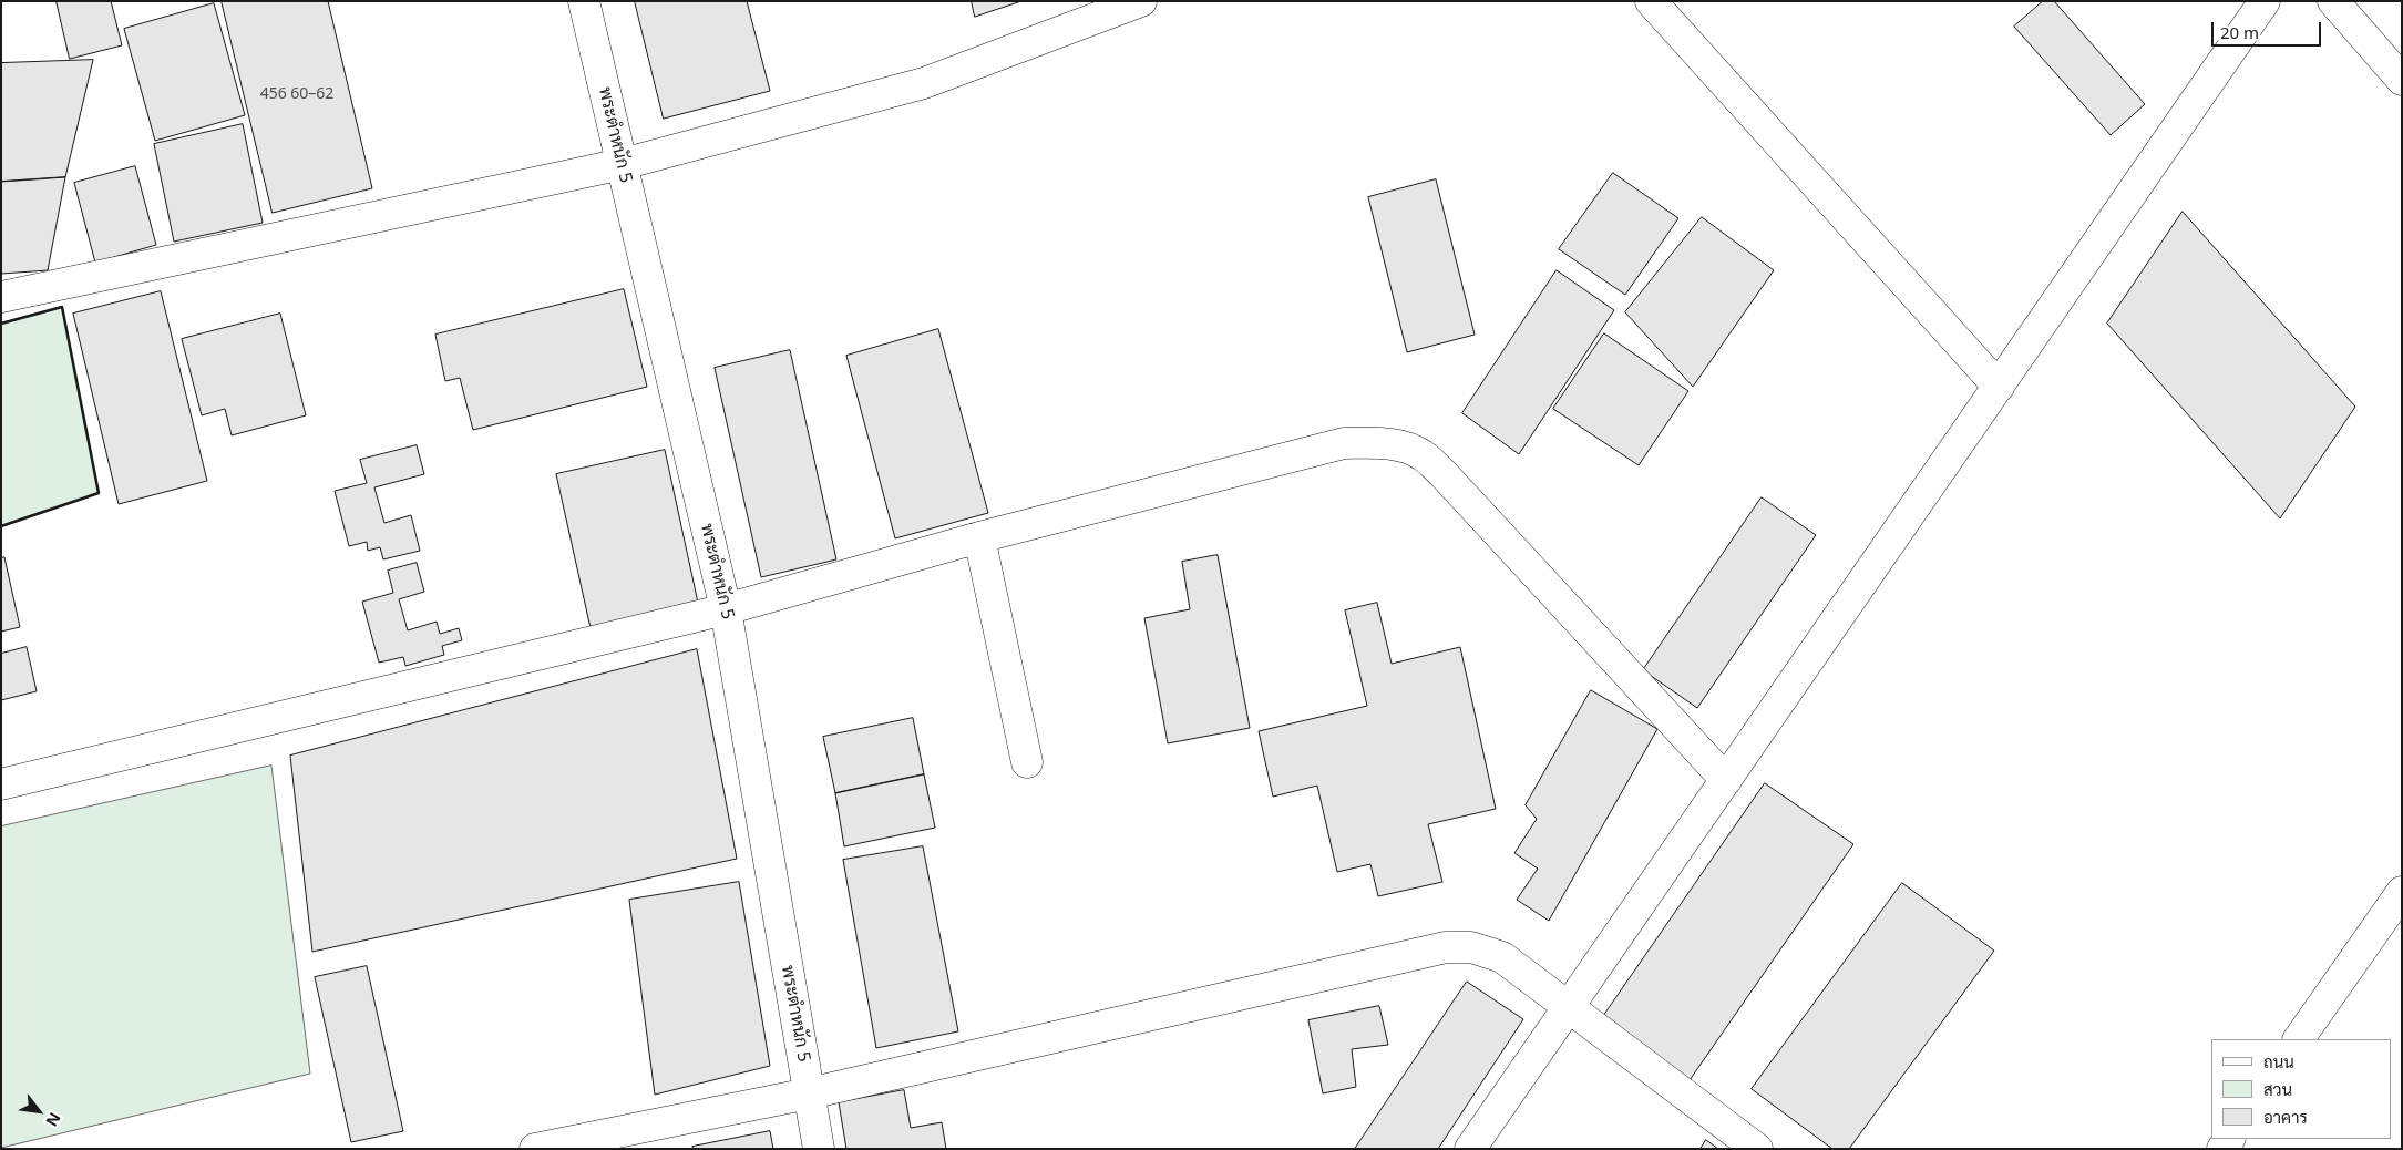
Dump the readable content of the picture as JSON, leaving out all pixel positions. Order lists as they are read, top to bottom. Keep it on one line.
{"streets":{"street":["พระตำหนัก 5"]},"house_numbers":["456 60–62"],"legend":["ถนน","สวน","อาคาร"],"scale_bar":"20 m","north":"bottom right"}
